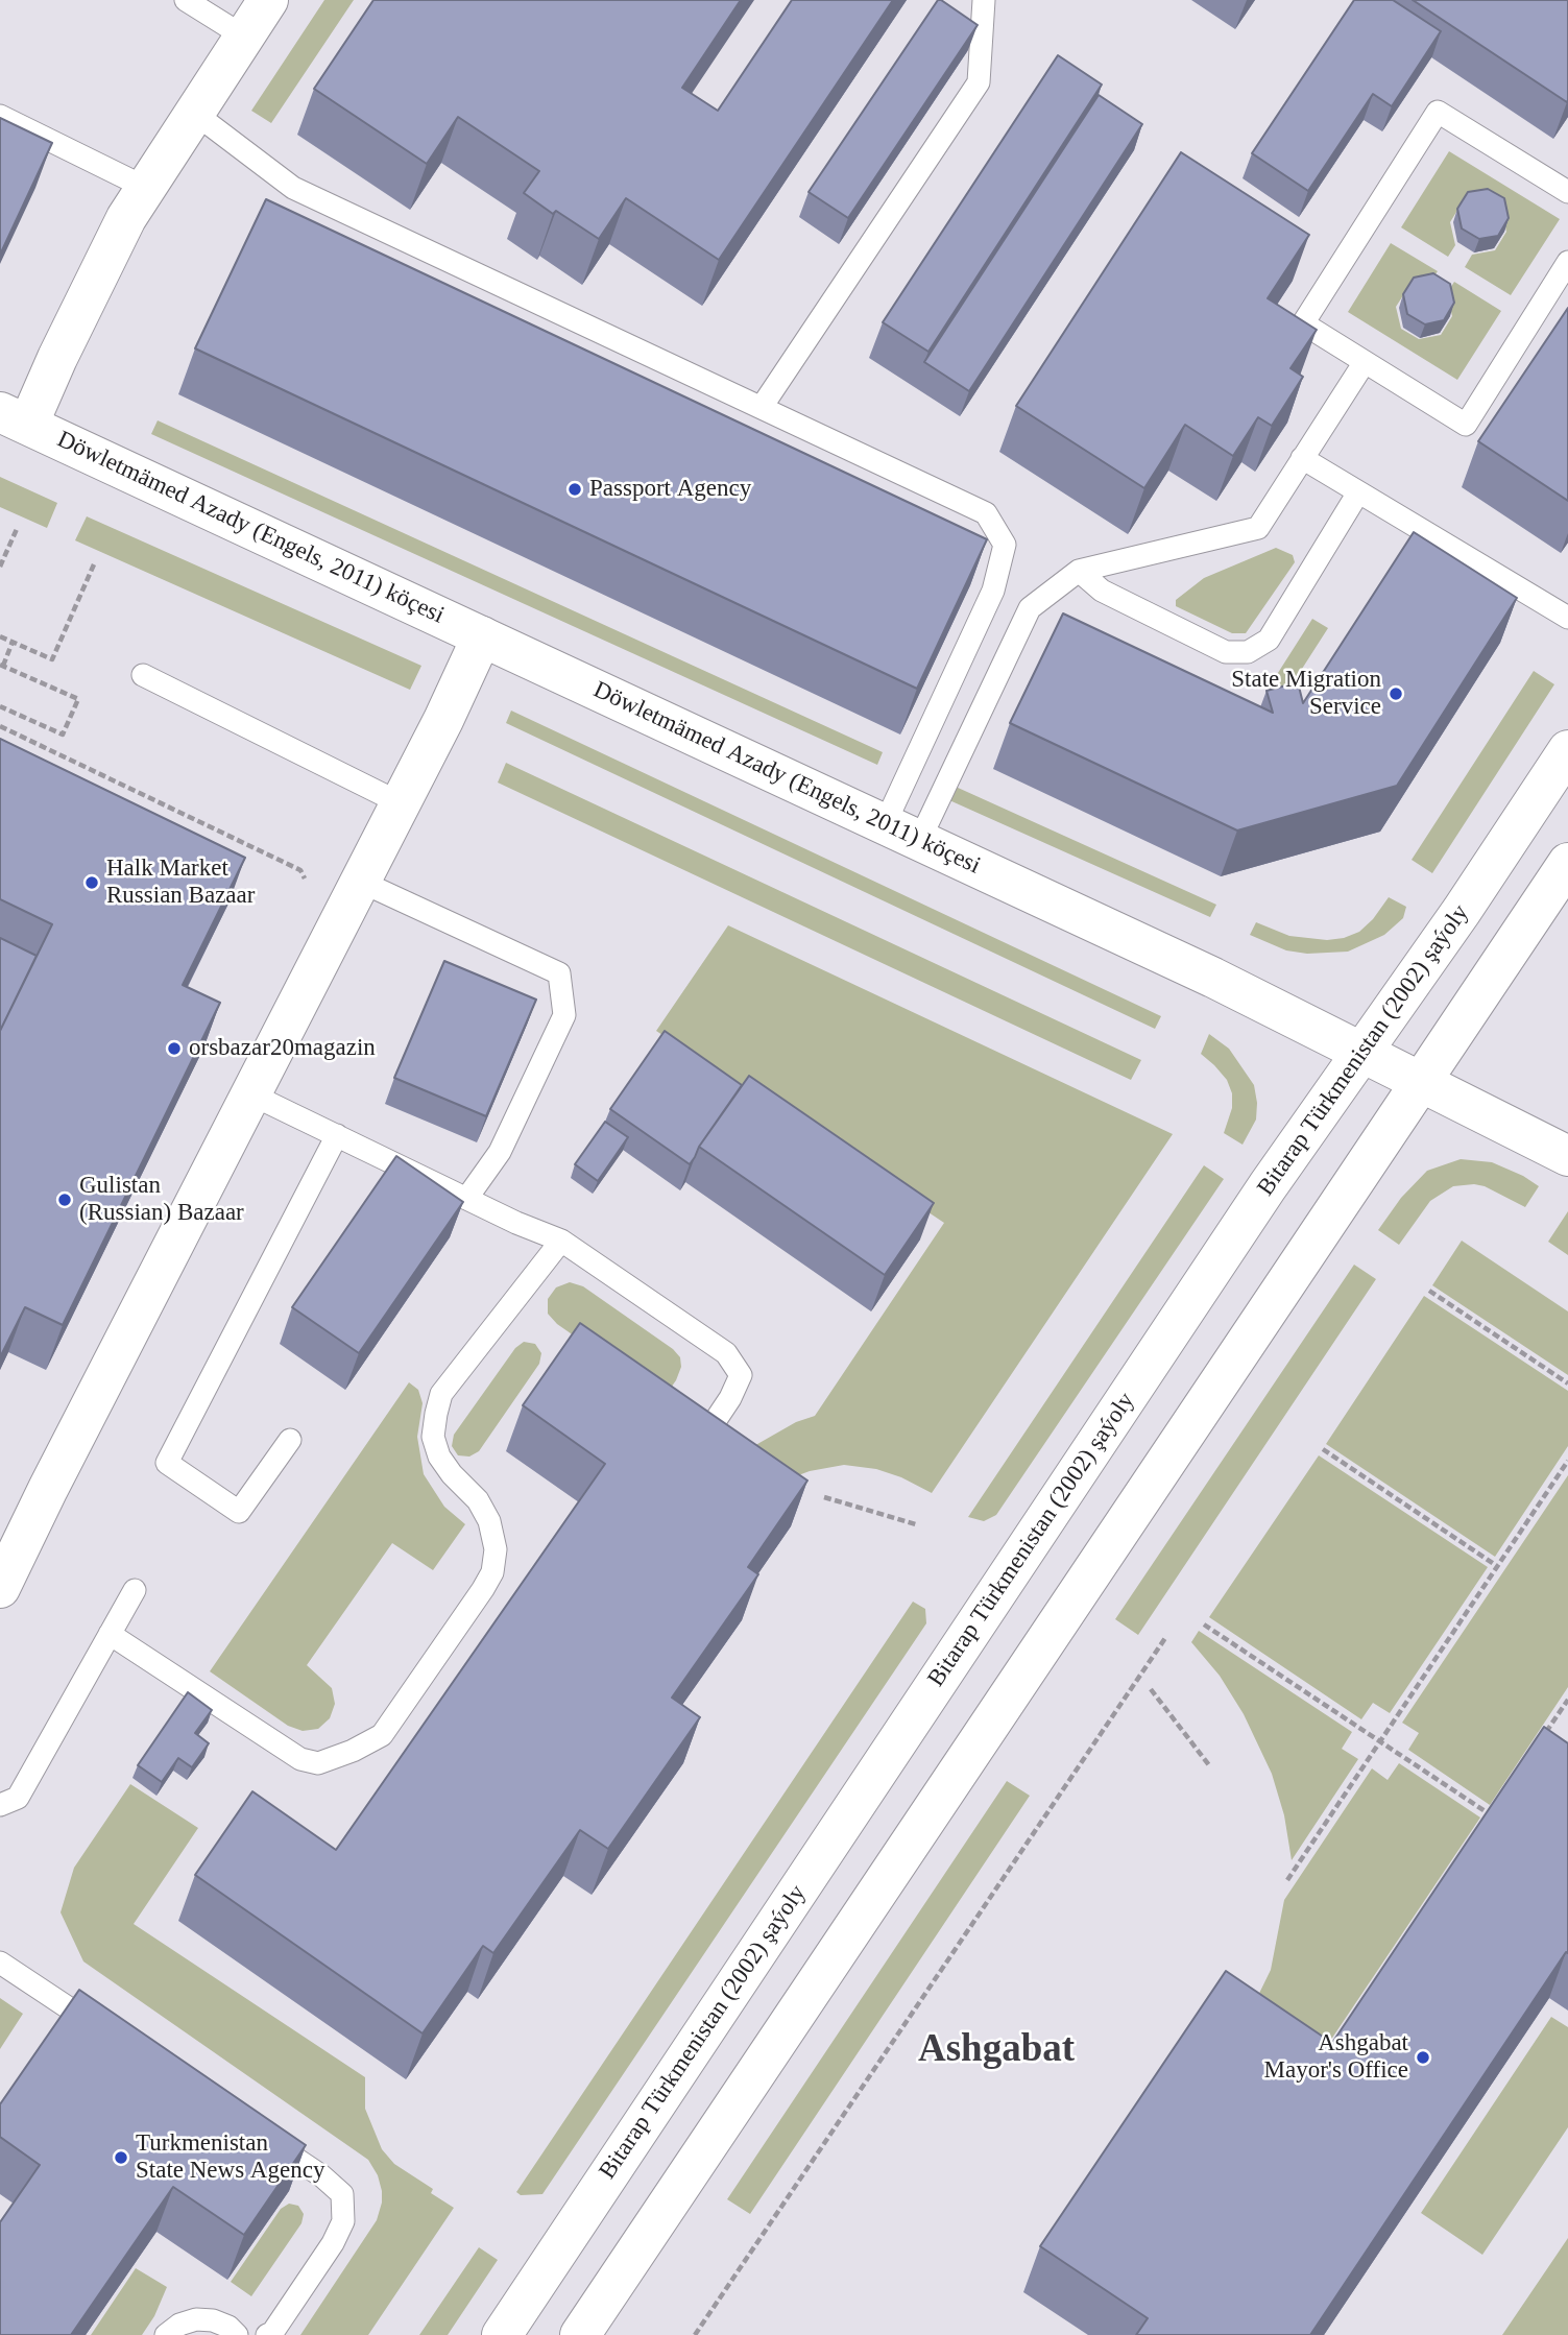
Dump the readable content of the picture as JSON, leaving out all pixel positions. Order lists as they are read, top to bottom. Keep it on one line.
{"streets":{"street":["Döwletmämed Azady (Engels, 2011) köçesi","Bitarap Türkmenistan (2002) şaýoly"]},"crossings":[["Döwletmämed Azady (Engels, 2011) köçesi","Bitarap Türkmenistan (2002) şaýoly"]],"districts":["Ashgabat"],"places":["Passport Agency","State Migration Service","Halk Market Russian Bazaar","orsbazar20magazin","Gulistan (Russian) Bazaar","Ashgabat Mayor's Office","Turkmenistan State News Agency"]}
